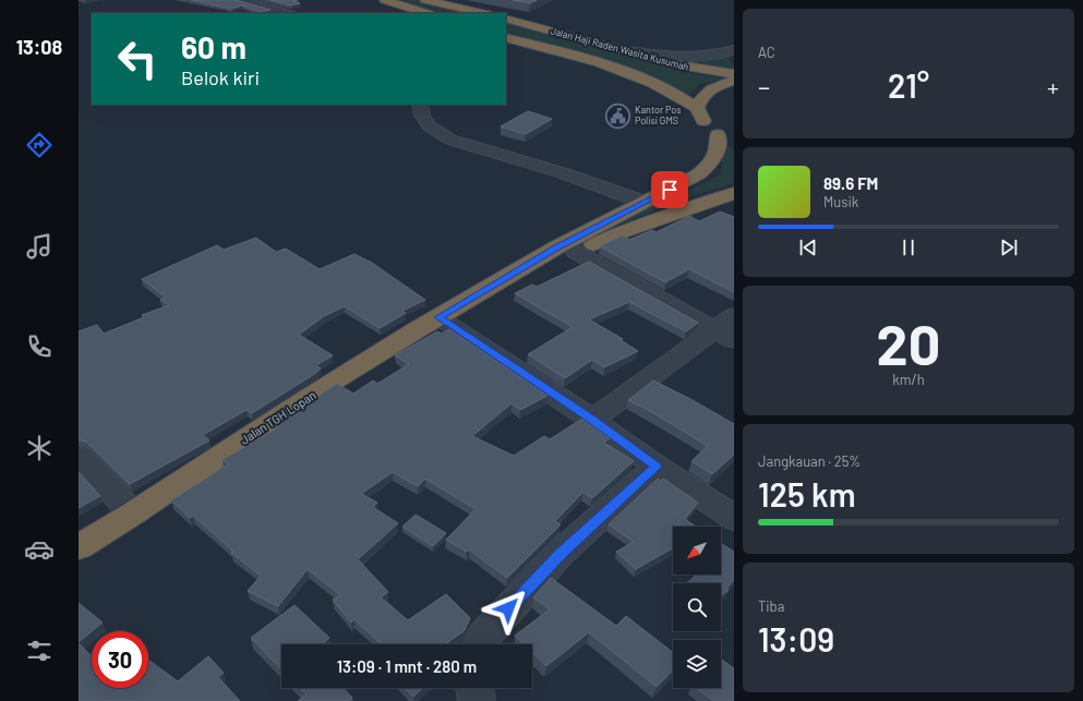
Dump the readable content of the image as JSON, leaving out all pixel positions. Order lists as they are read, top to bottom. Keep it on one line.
{"streets":{"highway":["Jalan Haji Raden Wasita Kusumah","Jalan TGH Lopan"]},"places":{"public building":["Kantor Pos Polisi GMS"]},"north":"bottom left","page":{"tabs":"13:08","tile":["AC",["20","km/h"],["Jangkauan · 25%","125 km"],["Tiba","13:09"]],"turn":["60 m","Belok kiri"],"heat":["−","21°","+"],"song":["89.6 FM","Musik"],"limit":"30","trip":"13:09 · 1 mnt · 280 m"}}
